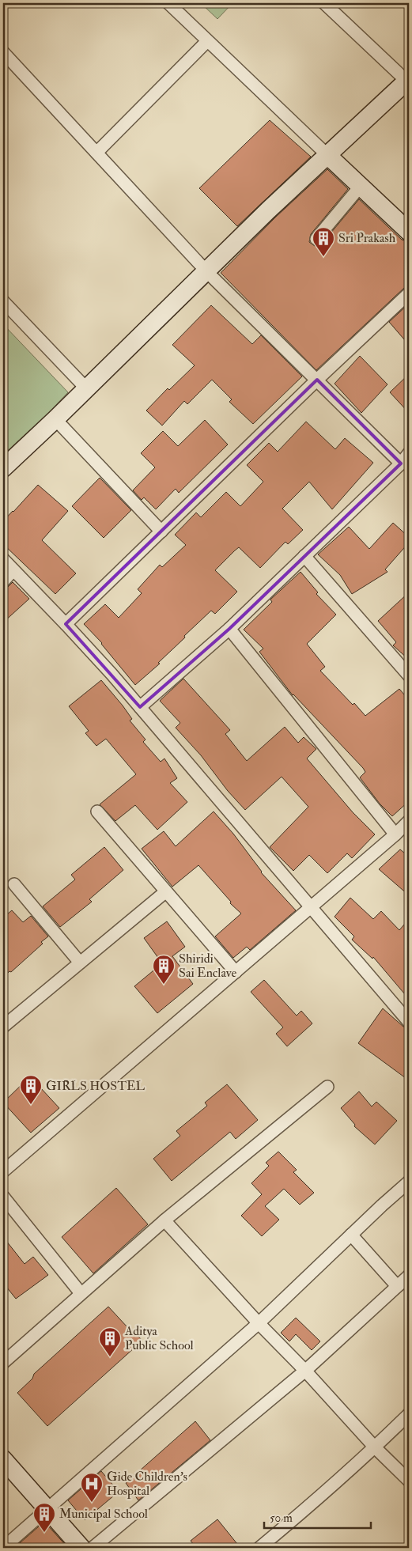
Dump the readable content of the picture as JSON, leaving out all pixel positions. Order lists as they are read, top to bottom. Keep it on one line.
{"places":{"building":["Sri Prakash","Shiridi Sai Enclave","GIRLS HOSTEL","Aditya Public School","Municipal School"],"hospital":["Gide Children's Hospital"]},"scale_bar":"50 m"}
